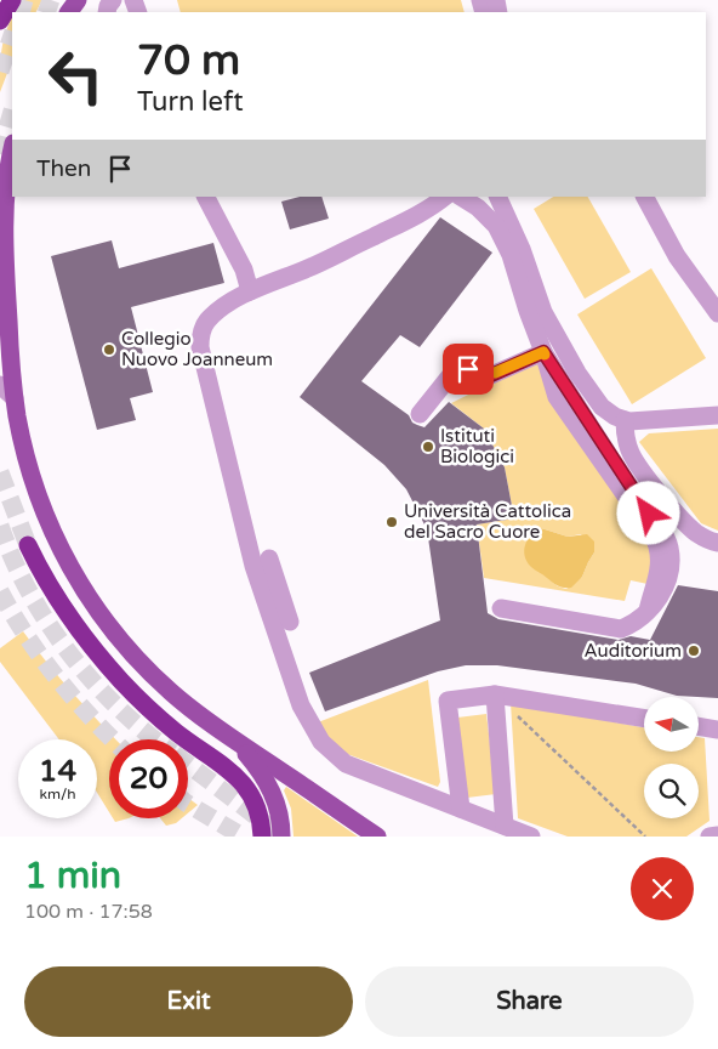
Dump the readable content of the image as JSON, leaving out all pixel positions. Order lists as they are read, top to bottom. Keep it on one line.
{"places":["Collegio Nuovo Joanneum","Istituti Biologici","Università Cattolica del Sacro Cuore","Auditorium"],"north":"left","page":{"turn":["70 m","Turn left"],"then":"Then","speed":"14 km/h","limit":"20","heading":["1 min","100 m · 17:58"],"buttons":["Exit","Share"]}}
